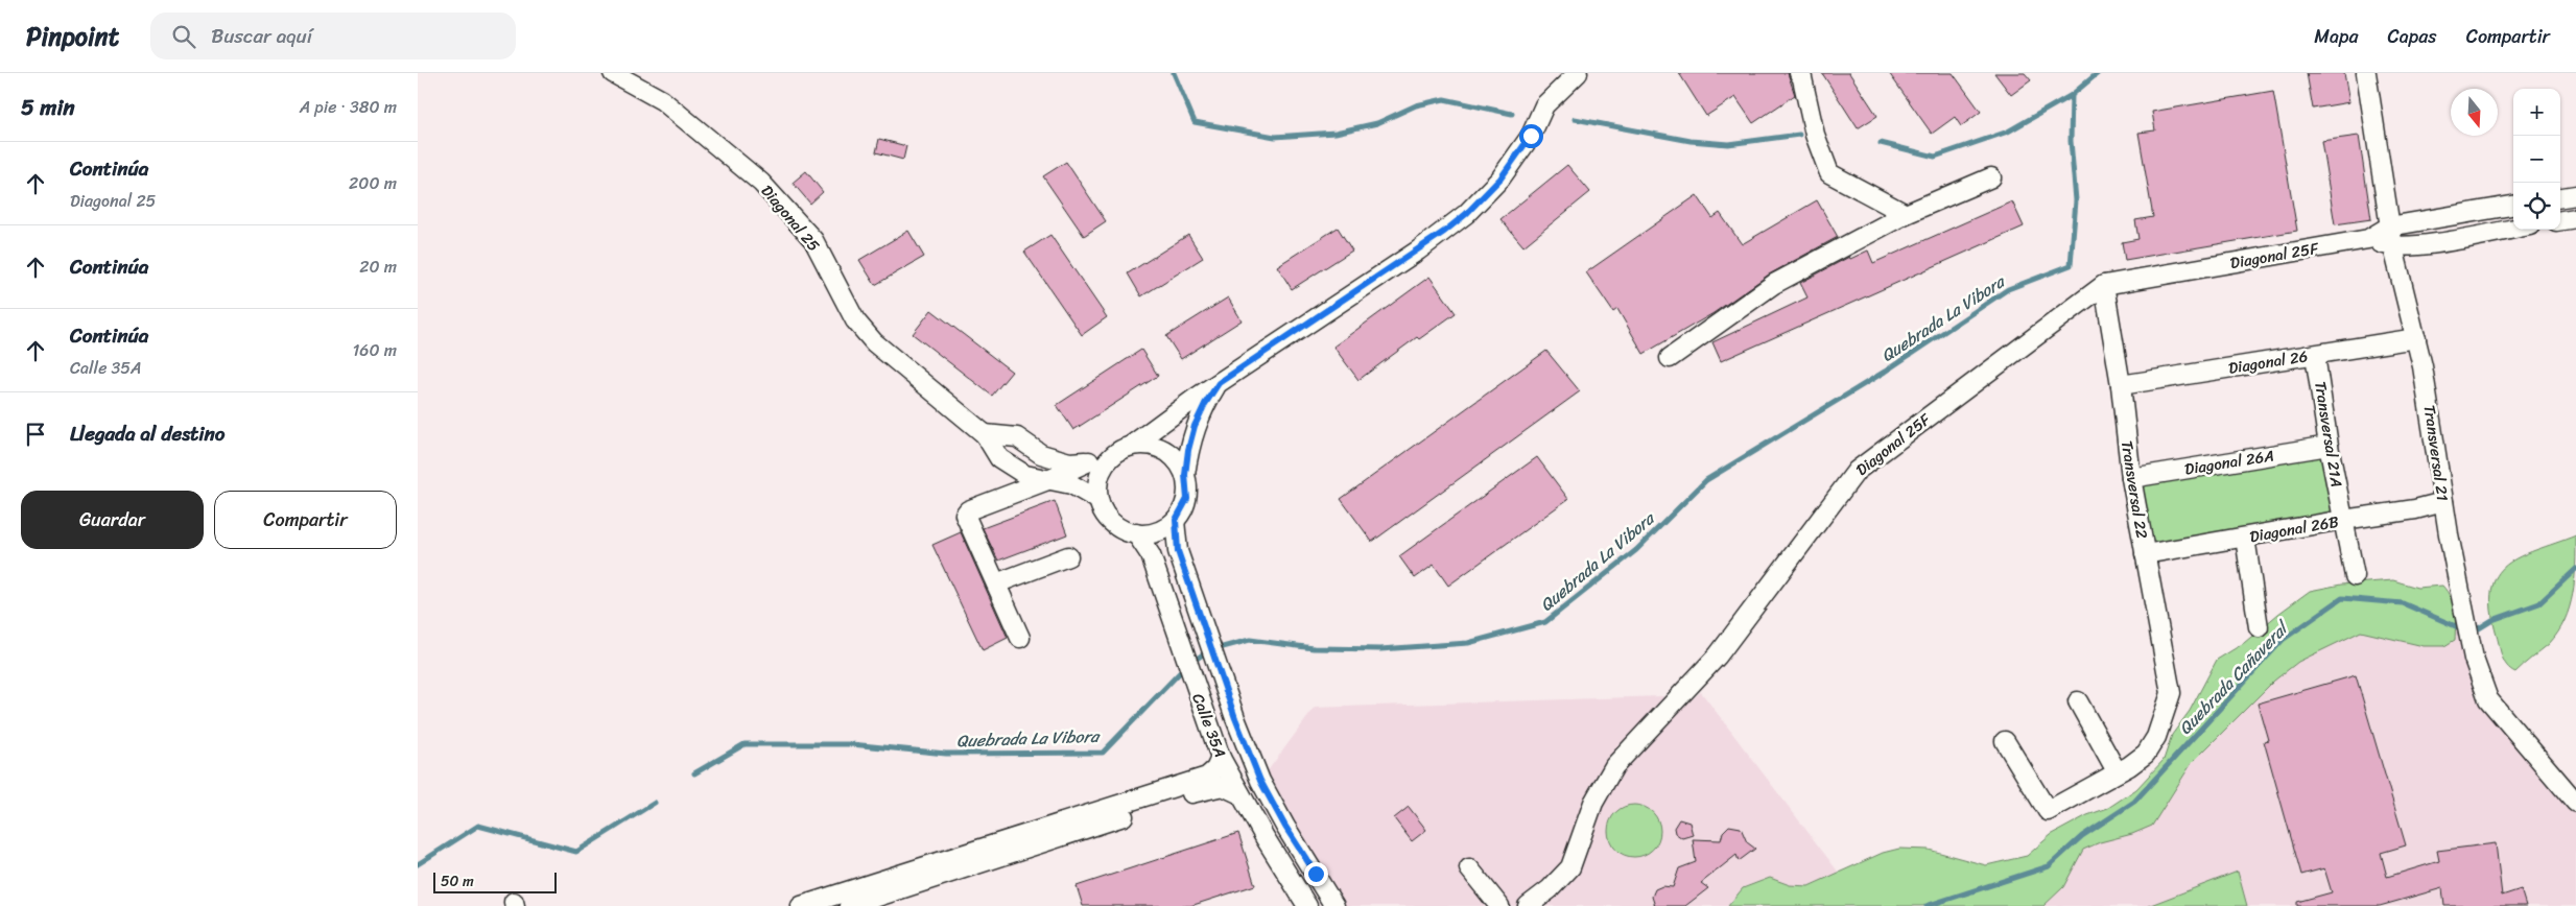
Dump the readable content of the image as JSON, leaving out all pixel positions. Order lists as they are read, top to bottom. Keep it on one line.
{"streets":{"street":["Diagonal 25","Diagonal 25F","Diagonal 26","Transversal 21A","Transversal 21","Diagonal 26A","Transversal 22","Diagonal 26B","Calle 35A"]},"crossings":[["Diagonal 25","Calle 35A"],["Diagonal 25F","Transversal 21"],["Diagonal 25F","Transversal 22"],["Diagonal 26","Transversal 21A"],["Diagonal 26","Transversal 21"],["Diagonal 26","Transversal 22"],["Transversal 21A","Diagonal 26A"],["Transversal 21A","Diagonal 26B"],["Transversal 21","Diagonal 26B"],["Diagonal 26A","Transversal 22"],["Transversal 22","Diagonal 26B"]],"water":["Quebrada La Vibora","Quebrada Cañaveral"],"scale_bar":"50 m","north":"bottom","page":{"header":"Pinpoint","search":"Buscar aquí","nav":["Mapa","Capas","Compartir"],"heading":["5 min","A pie · 380 m"],"map_buttons":["+","−"],"list":[["Continúa","Diagonal 25","200 m"],["Continúa","20 m"],["Continúa","Calle 35A","160 m"],"Llegada al destino"],"buttons":["Guardar","Compartir"],"scale":"50 m"}}
